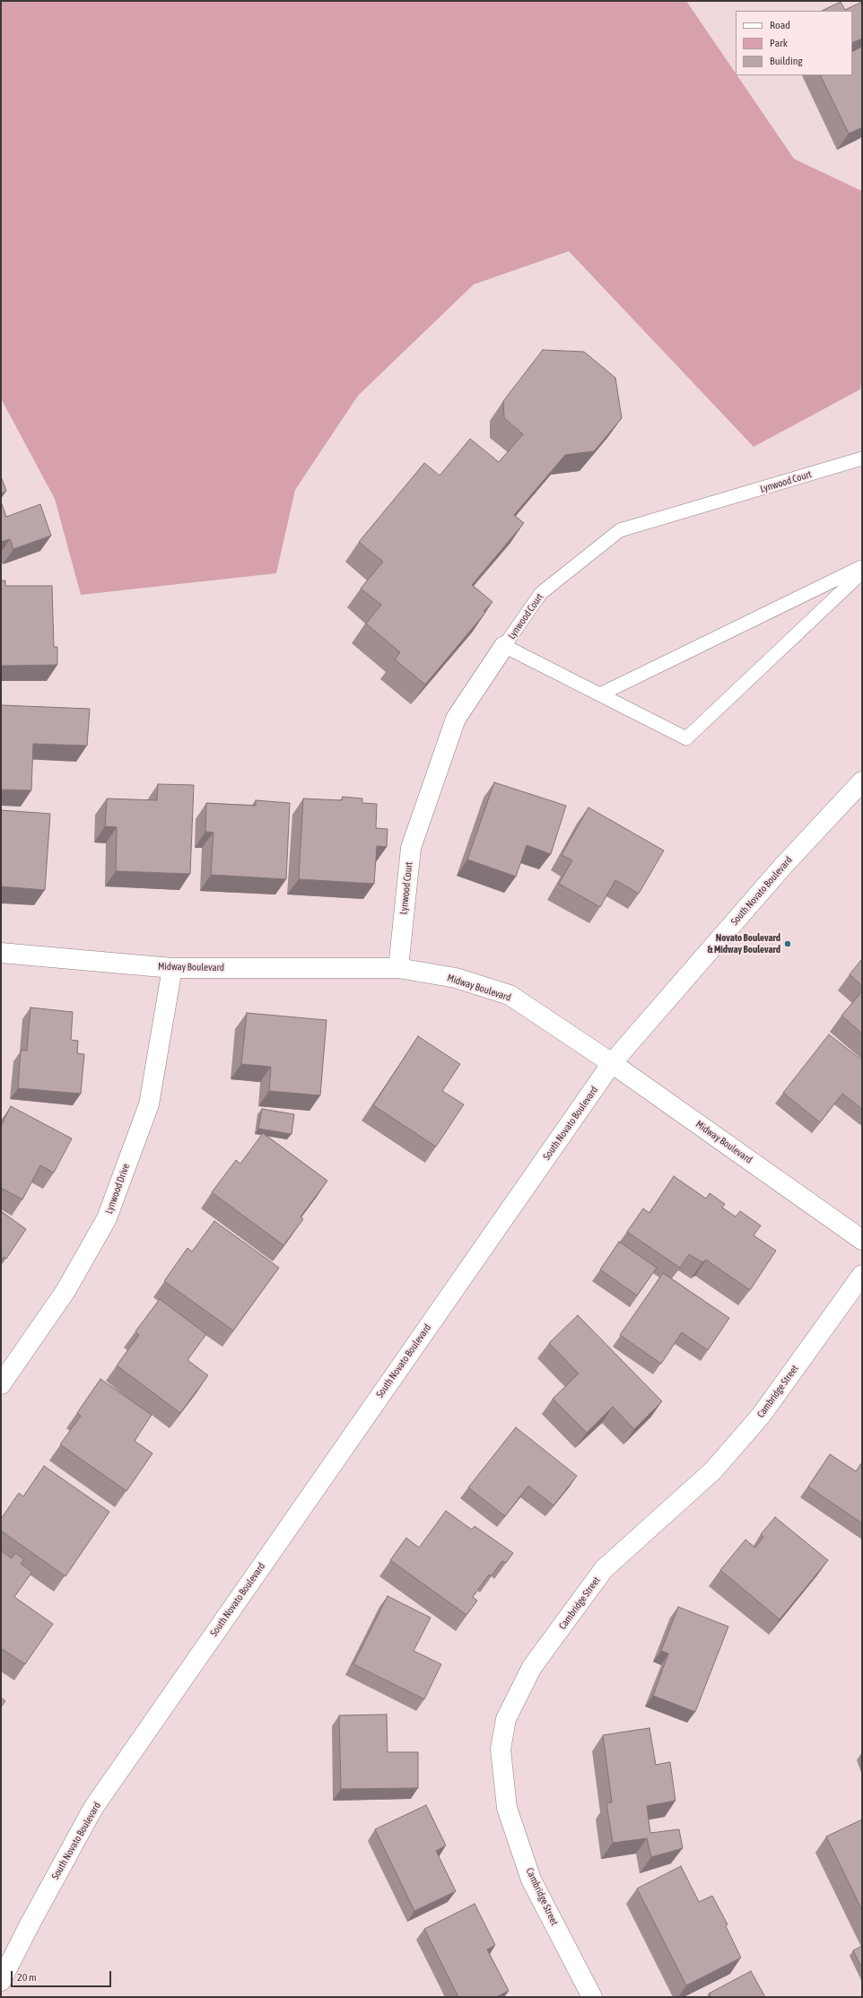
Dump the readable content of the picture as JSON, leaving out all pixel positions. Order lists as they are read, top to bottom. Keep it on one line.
{"streets":{"street":["Lynwood Court","South Novato Boulevard","Midway Boulevard","Lynwood Drive","Cambridge Street"]},"crossings":[["Lynwood Court","Midway Boulevard"],["South Novato Boulevard","Midway Boulevard"],["Midway Boulevard","Lynwood Drive"]],"places":["Novato Boulevard & Midway Boulevard"],"legend":["Road","Park","Building"],"scale_bar":"20 m"}
